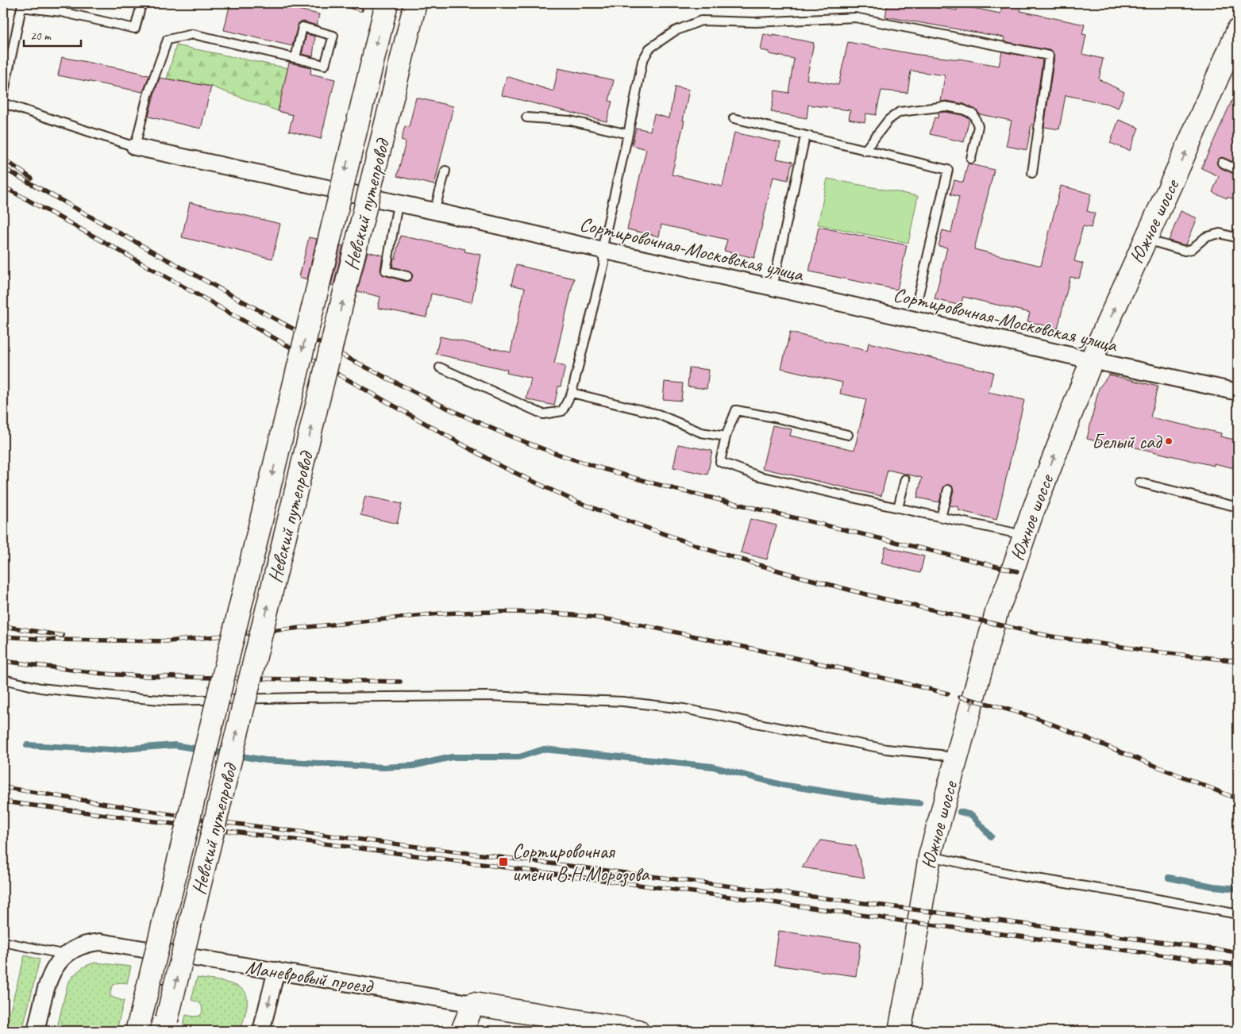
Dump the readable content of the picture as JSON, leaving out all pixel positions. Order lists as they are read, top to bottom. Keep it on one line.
{"streets":{"main road":["Невский путепровод","Южное шоссе","Маневровый проезд"],"street":["Сортировочная-Московская улица"]},"crossings":[["Южное шоссе","Сортировочная-Московская улица"]],"one_way":["Южное шоссе"],"places":{"other":["Белый сад"],"transit":["Сортировочная имени В.Н.Морозова"]},"scale_bar":"20 m"}
